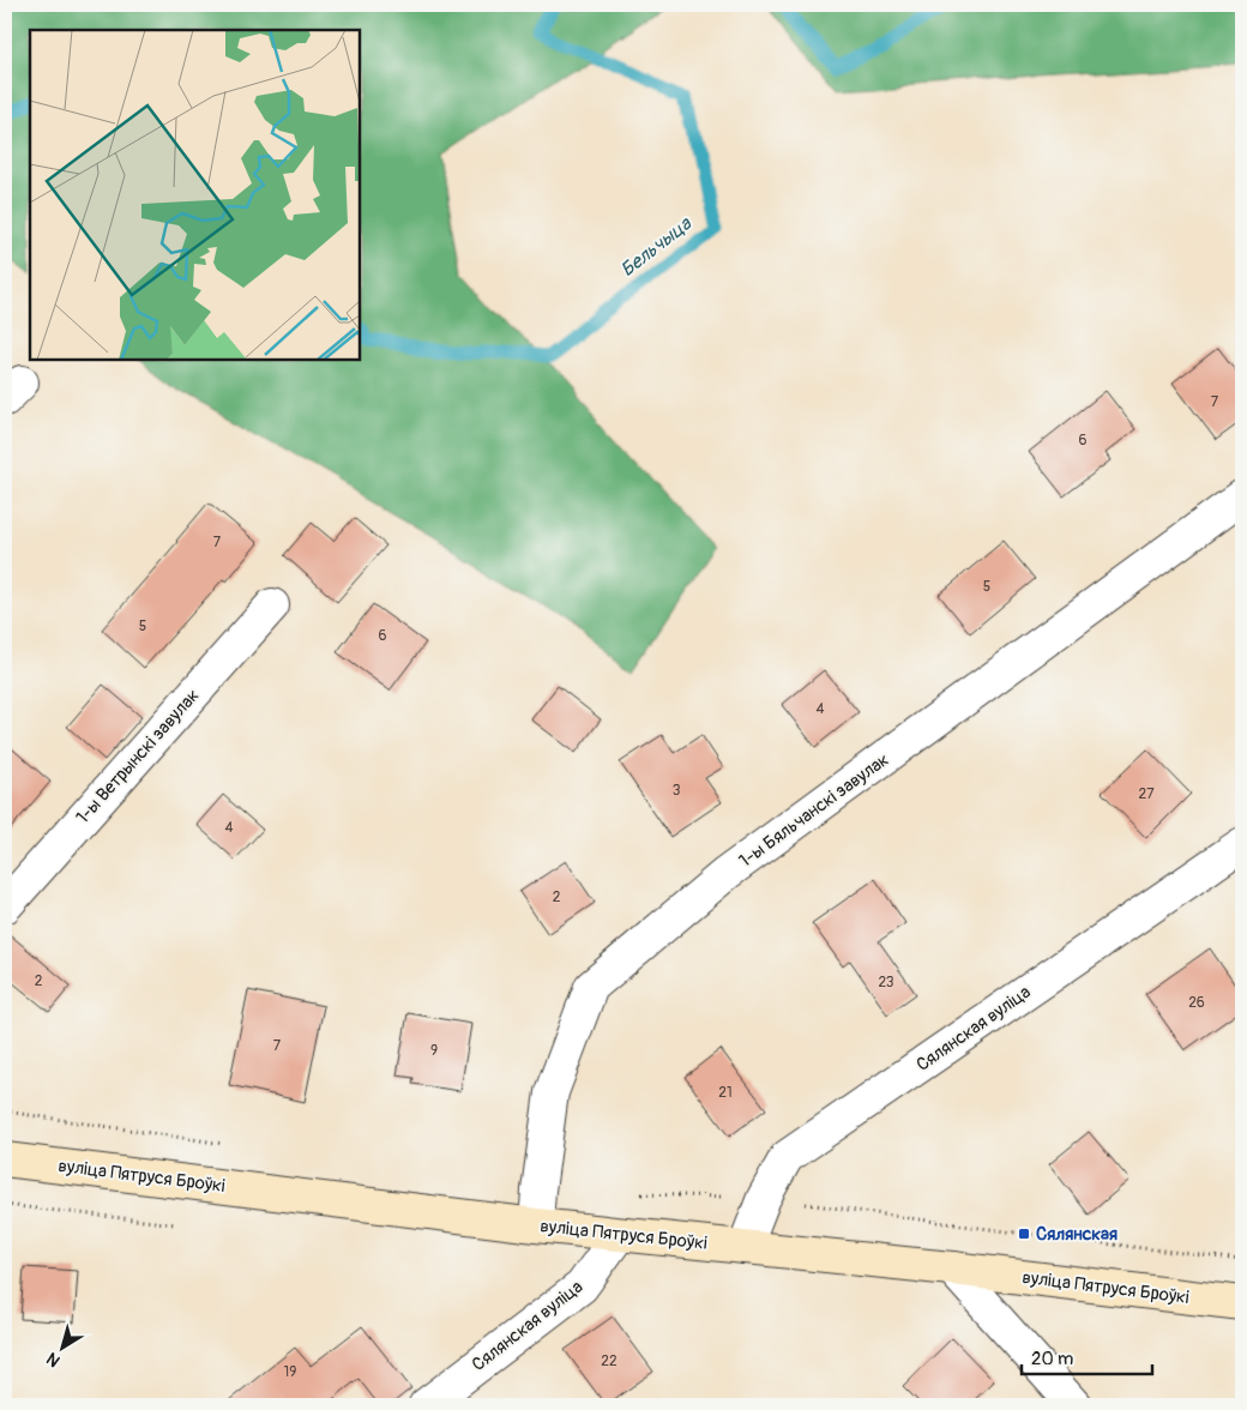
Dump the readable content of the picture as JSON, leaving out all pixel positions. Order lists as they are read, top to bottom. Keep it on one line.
{"streets":{"main road":["вуліца Пятруся Броўкі"],"street":["1-ы Ветрынскі завулак","1-ы Бяльчанскі завулак","Сялянская вуліца"]},"crossings":[["1-ы Бяльчанскі завулак","вуліца Пятруся Броўкі"],["Сялянская вуліца","вуліца Пятруся Броўкі"]],"water":["Бельчыца"],"places":{"transit":["Сялянская"]},"house_numbers":["7","6","7","5","5","6","4","3","27","4","2","2","23","26","7","9","21","22","19"],"scale_bar":"20 m","north":"bottom left"}
